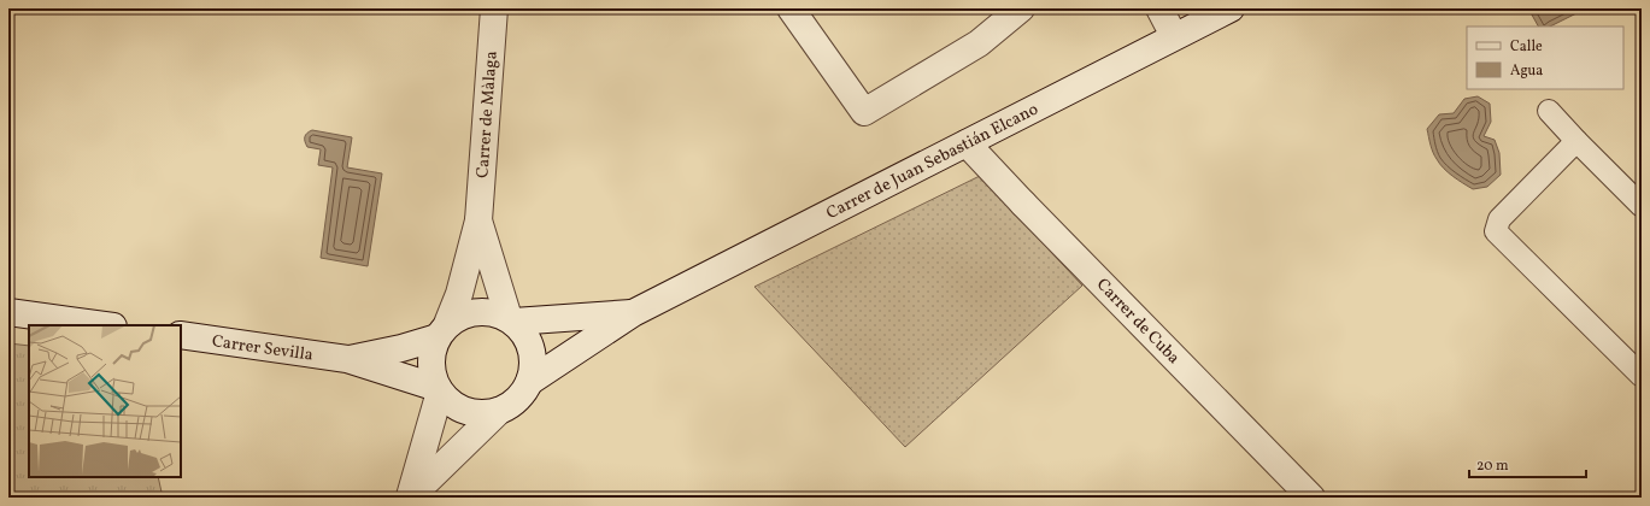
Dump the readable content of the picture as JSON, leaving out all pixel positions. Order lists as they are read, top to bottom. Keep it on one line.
{"streets":{"main road":["Carrer de Màlaga","Carrer de Juan Sebastián Elcano","Carrer de Cuba","Carrer Sevilla"]},"crossings":[["Carrer de Màlaga","Carrer de Juan Sebastián Elcano"],["Carrer de Màlaga","Carrer Sevilla"],["Carrer de Juan Sebastián Elcano","Carrer de Cuba"],["Carrer de Juan Sebastián Elcano","Carrer Sevilla"]],"legend":["Calle","Agua"],"scale_bar":"20 m"}
